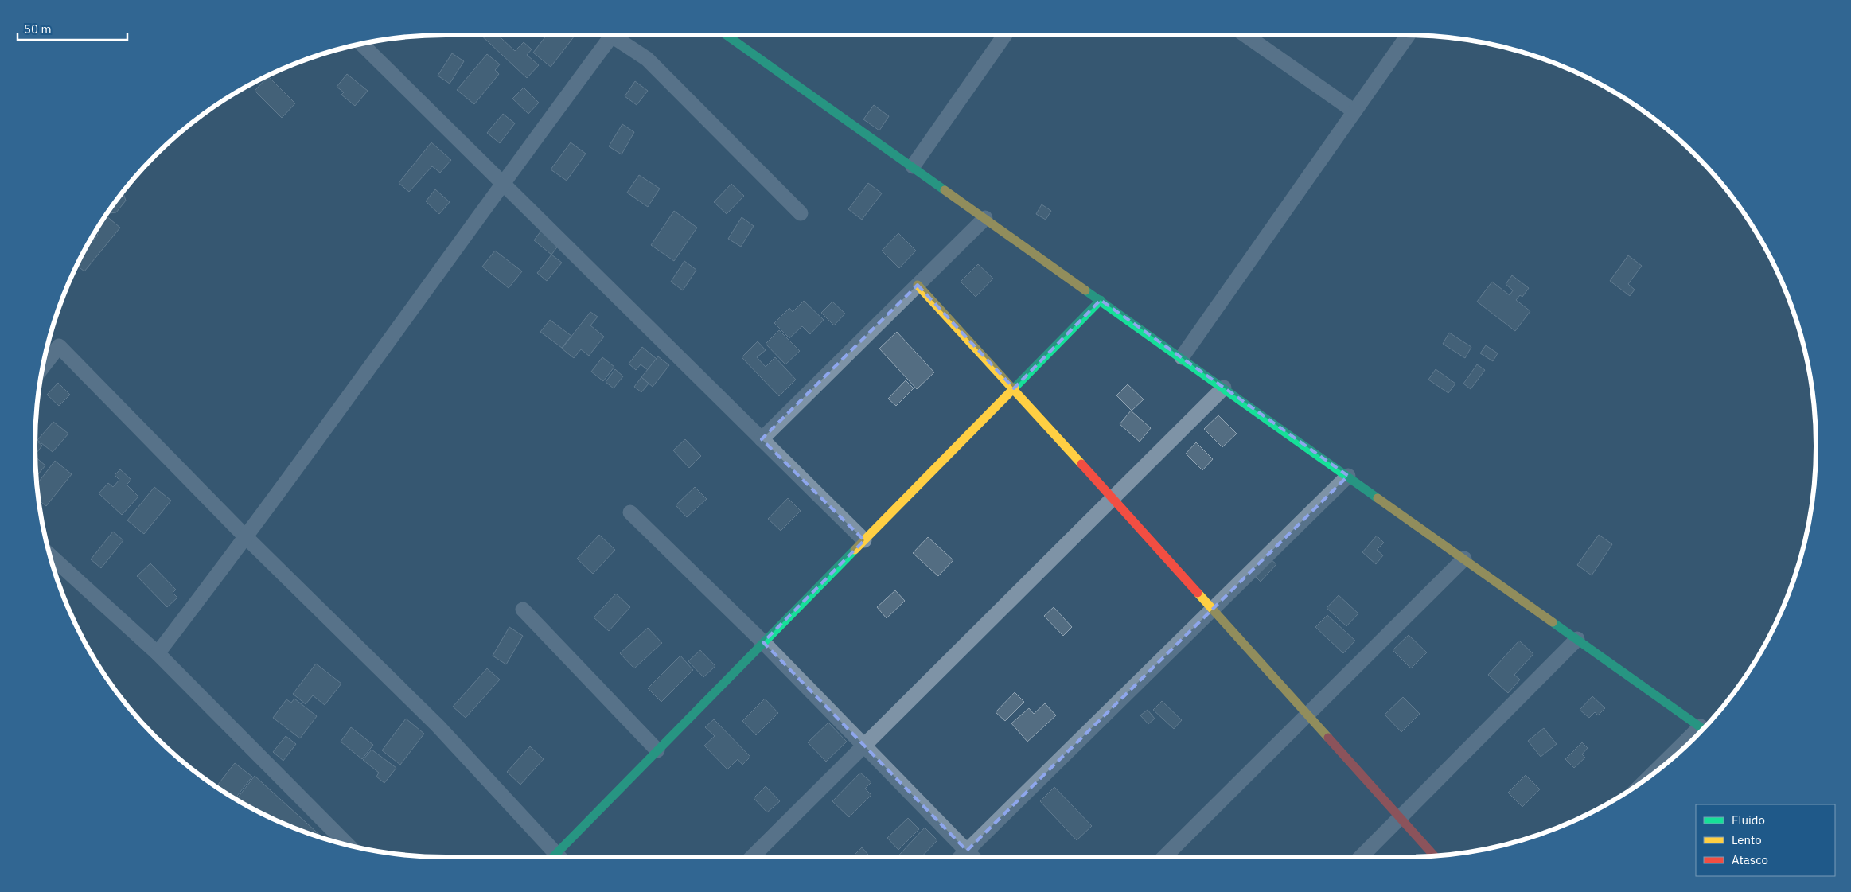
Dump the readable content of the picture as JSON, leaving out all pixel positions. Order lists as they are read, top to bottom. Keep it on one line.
{"legend":["Fluido","Lento","Atasco"],"scale_bar":"50 m"}
